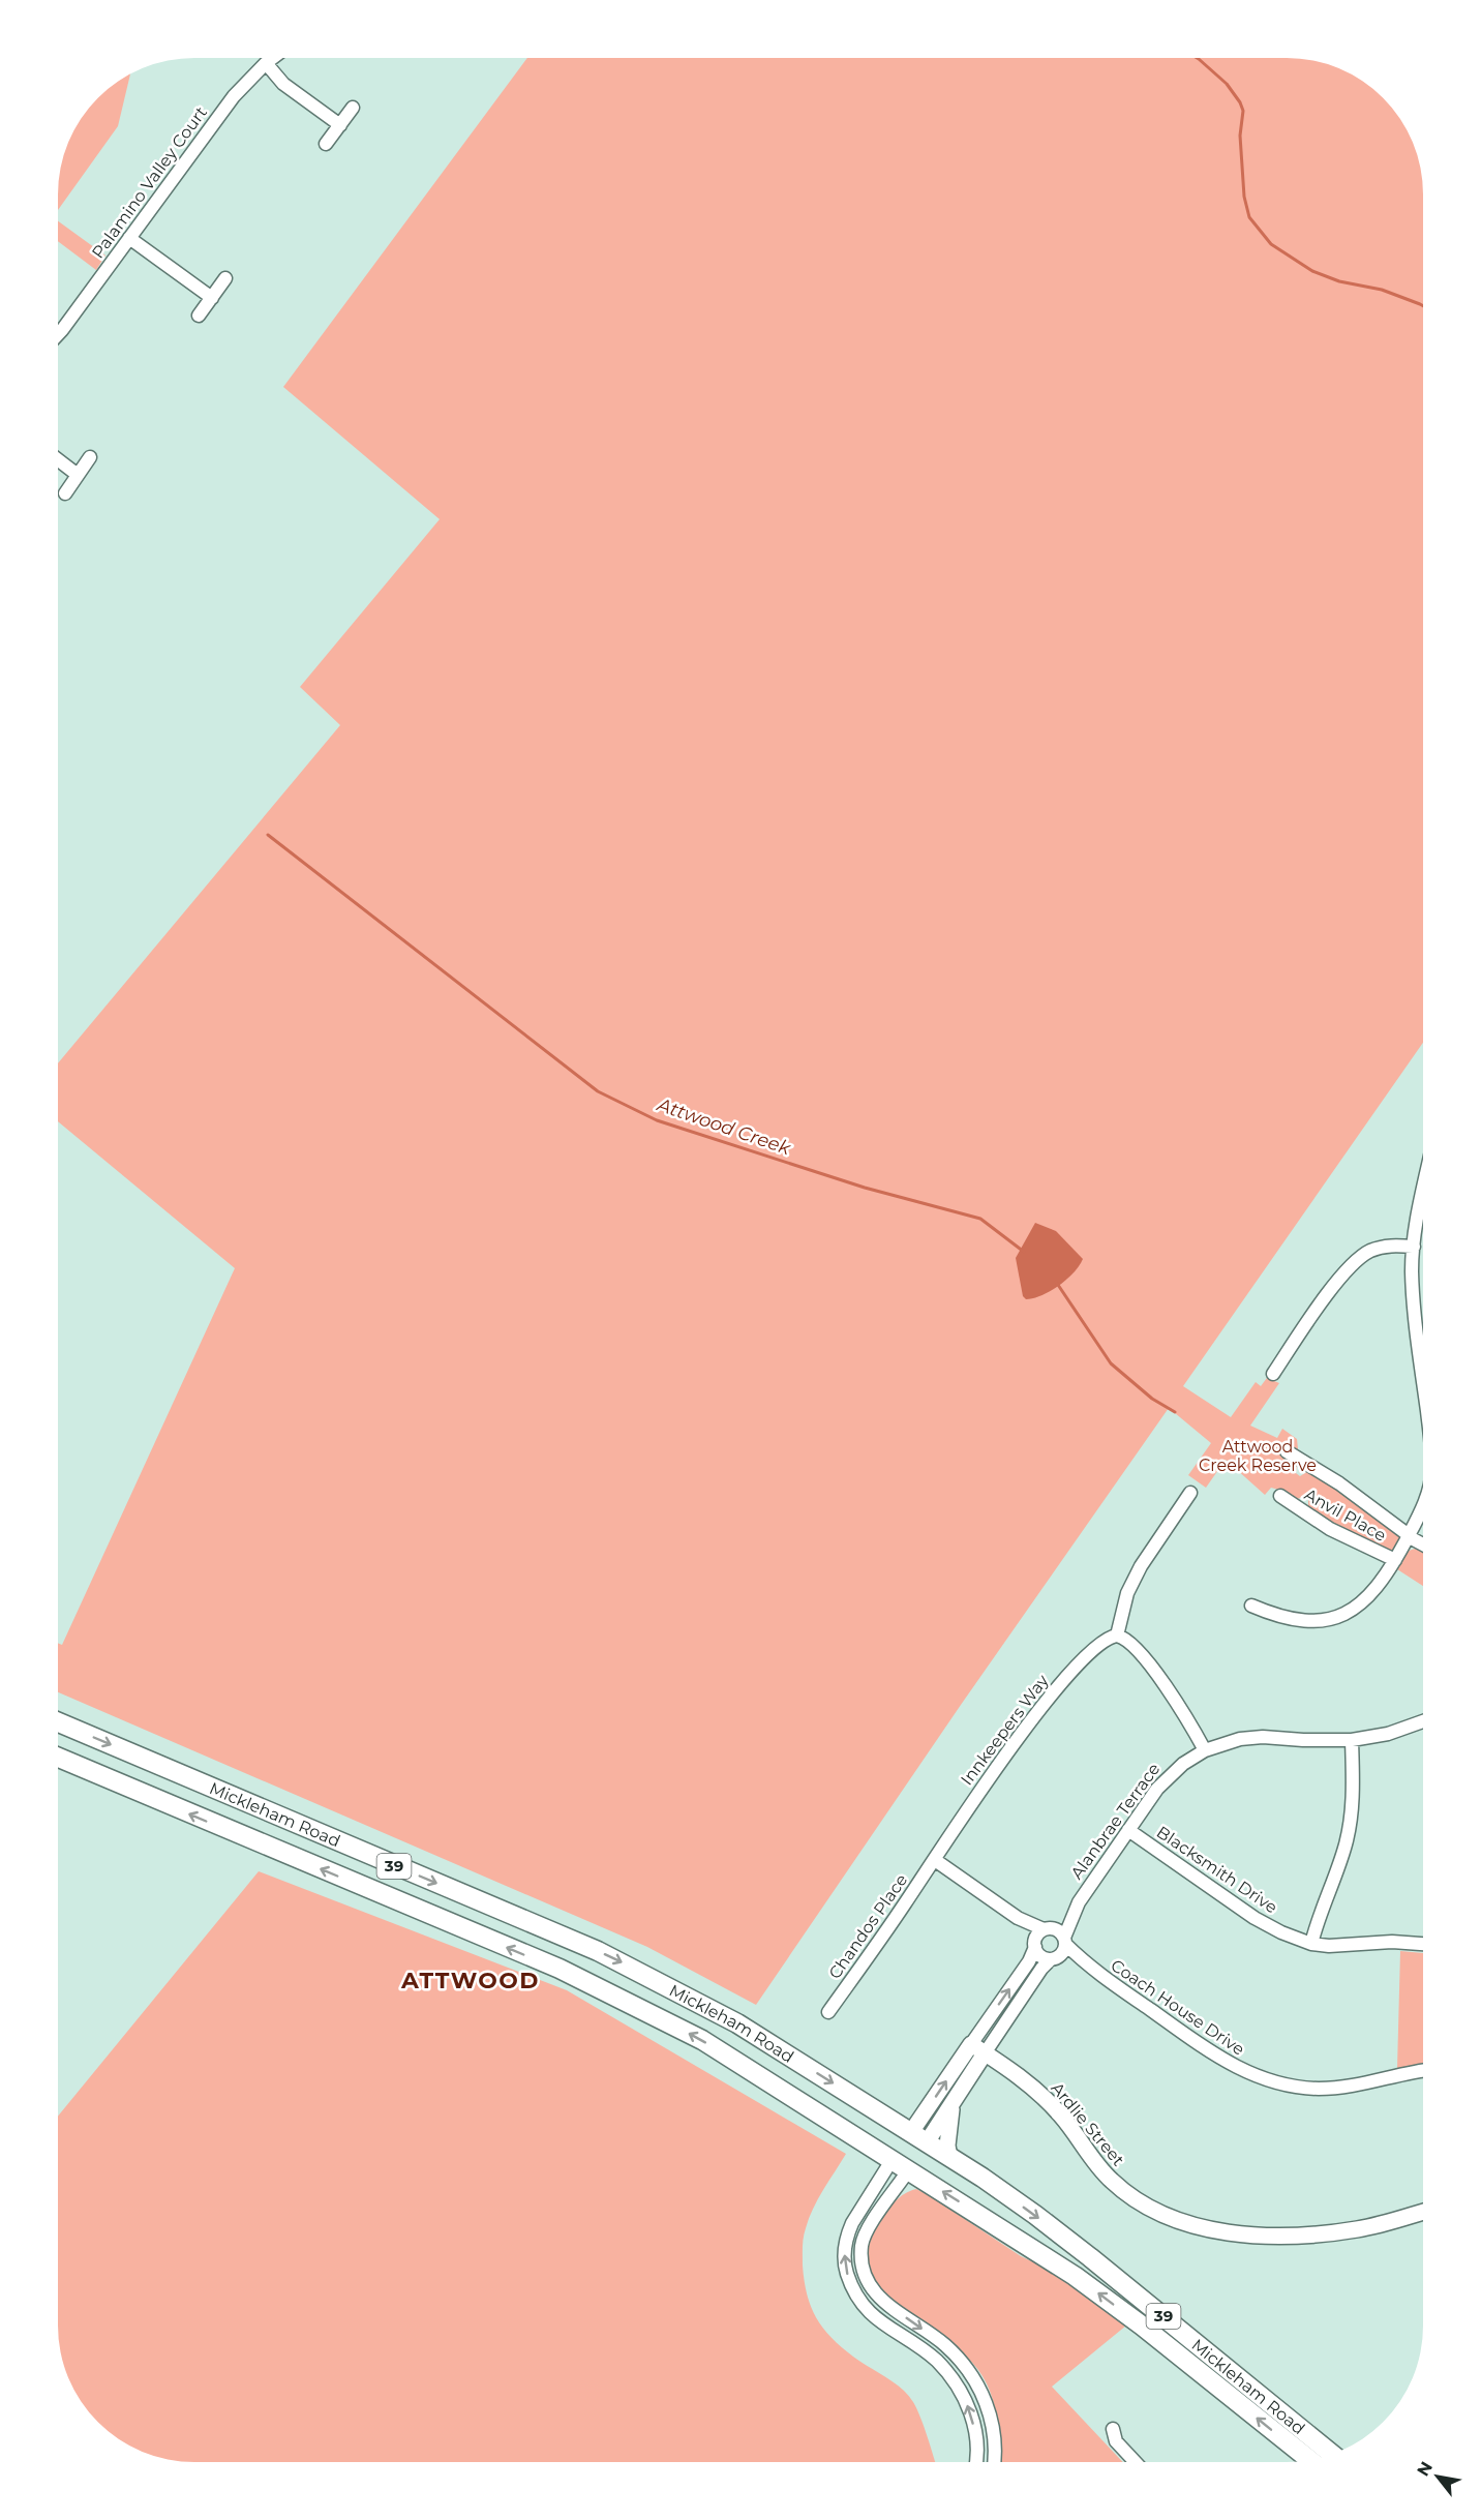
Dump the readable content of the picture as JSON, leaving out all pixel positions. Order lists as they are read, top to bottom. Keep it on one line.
{"streets":{"main road":["Mickleham Road","39"],"street":["Palamino Valley Court","Anvil Place","Innkeepers Way","Alanbrae Terrace","Blacksmith Drive","Chandos Place","Coach House Drive","Ardlie Street"]},"crossings":[["Innkeepers Way","Chandos Place"],["Mickleham Road","Alanbrae Terrace"],["Alanbrae Terrace","Blacksmith Drive"],["Alanbrae Terrace","Coach House Drive"],["Alanbrae Terrace","Ardlie Street"]],"districts":["ATTWOOD"],"water":["Attwood Creek"],"parks":["Attwood Creek Reserve"],"north":"top left"}
